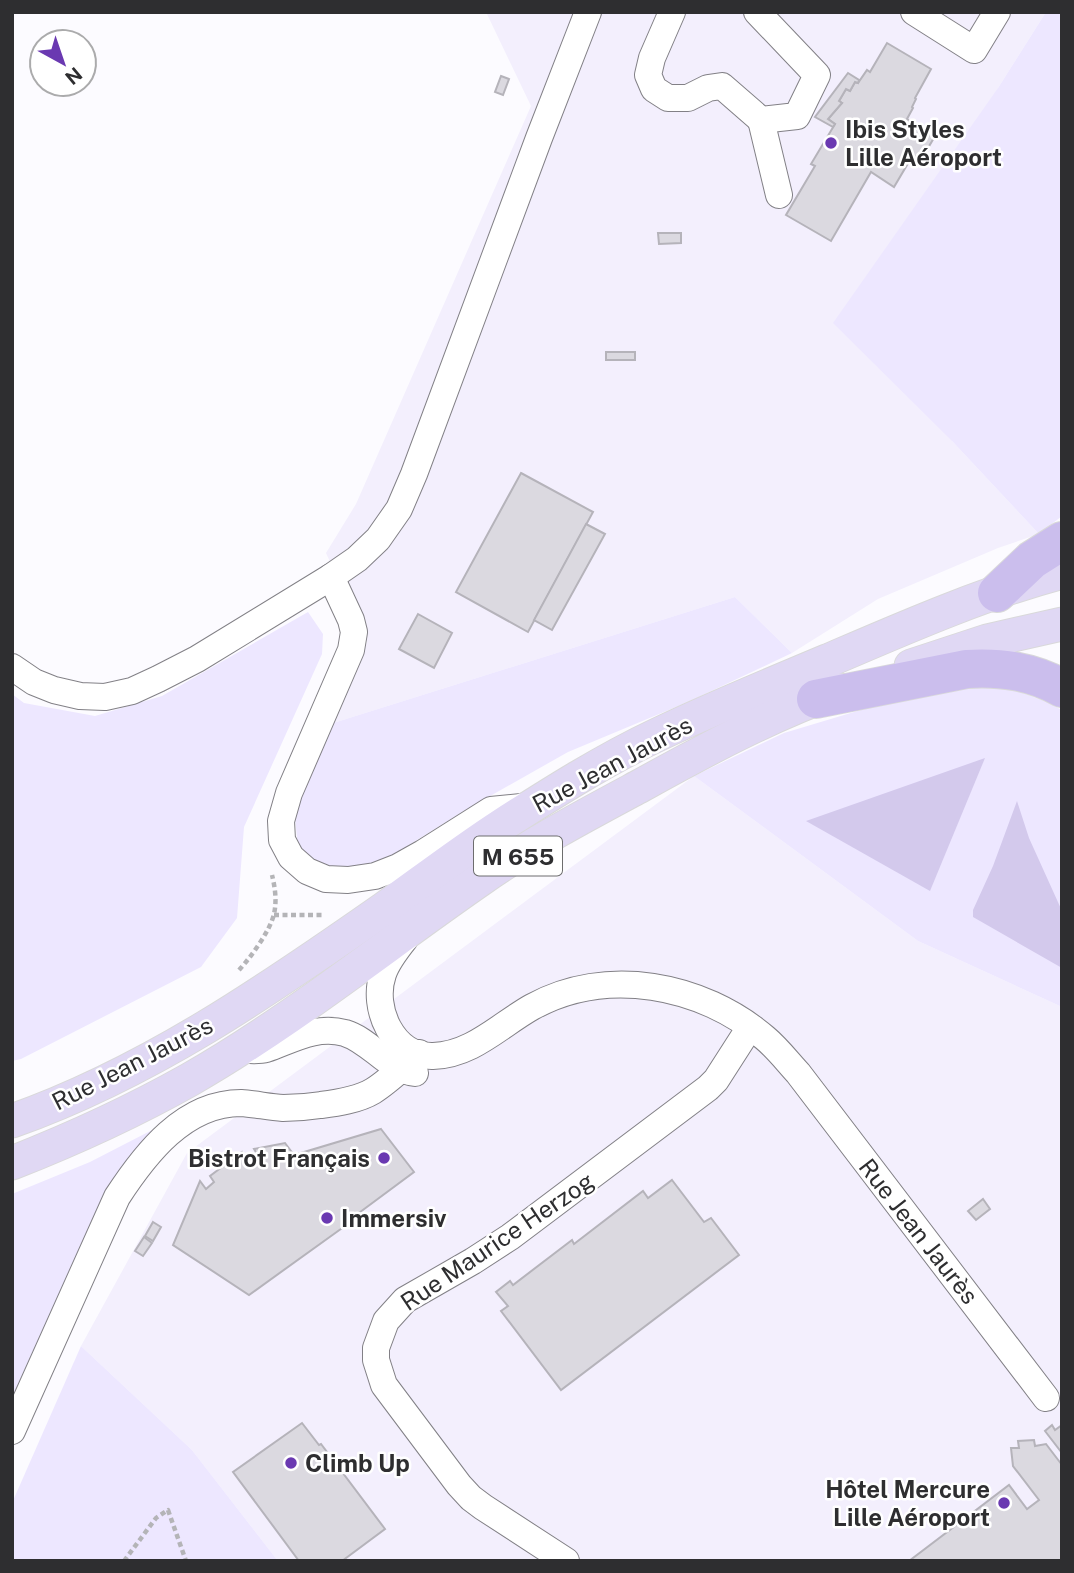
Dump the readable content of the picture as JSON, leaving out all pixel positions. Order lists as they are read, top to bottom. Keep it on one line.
{"streets":{"main road":["Rue Jean Jaurès","M 655"],"street":["Rue Maurice Herzog"]},"crossings":[["Rue Jean Jaurès","Rue Maurice Herzog"]],"places":["Ibis Styles Lille Aéroport","Bistrot Français","Immersiv","Climb Up","Hôtel Mercure Lille Aéroport"],"north":"bottom right"}
